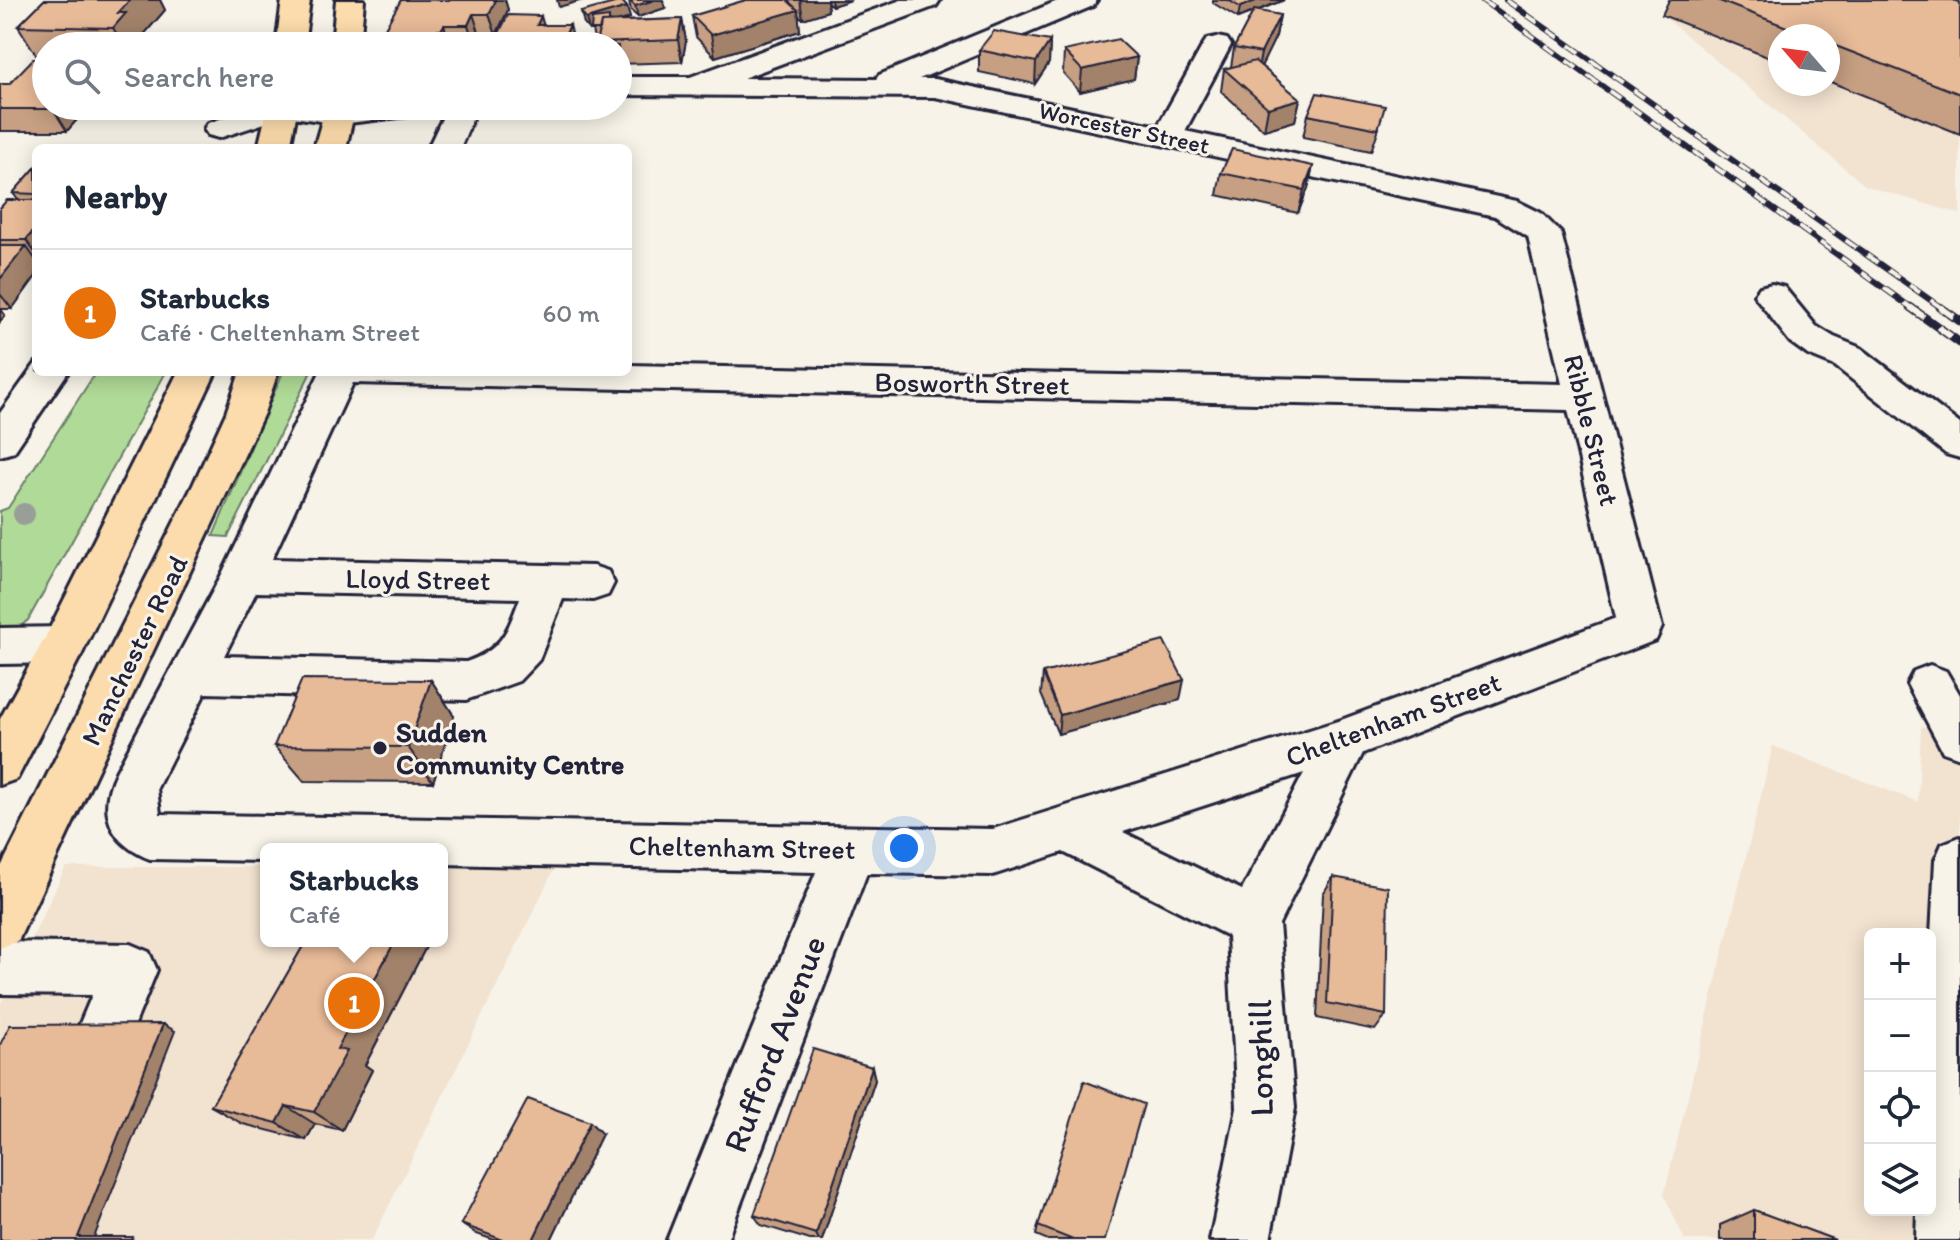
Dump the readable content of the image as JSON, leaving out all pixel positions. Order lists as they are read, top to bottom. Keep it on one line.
{"streets":{"highway":["Manchester Road"],"street":["Worcester Street","Bosworth Street","Ribble Street","Lloyd Street","Cheltenham Street","Rufford Avenue","Longhill"]},"crossings":[["Worcester Street","Ribble Street"],["Bosworth Street","Ribble Street"],["Ribble Street","Cheltenham Street"],["Lloyd Street","Cheltenham Street"],["Cheltenham Street","Rufford Avenue"]],"places":["Sudden Community Centre"],"north":"top left","page":{"search":"Search here","heading":"Nearby","list":[{"mark":"1","name":"Starbucks","note":"Café · Cheltenham Street","value":"60 m"}],"popup":["Starbucks","Café"],"map_buttons":["+","−"],"pins":"1"}}
